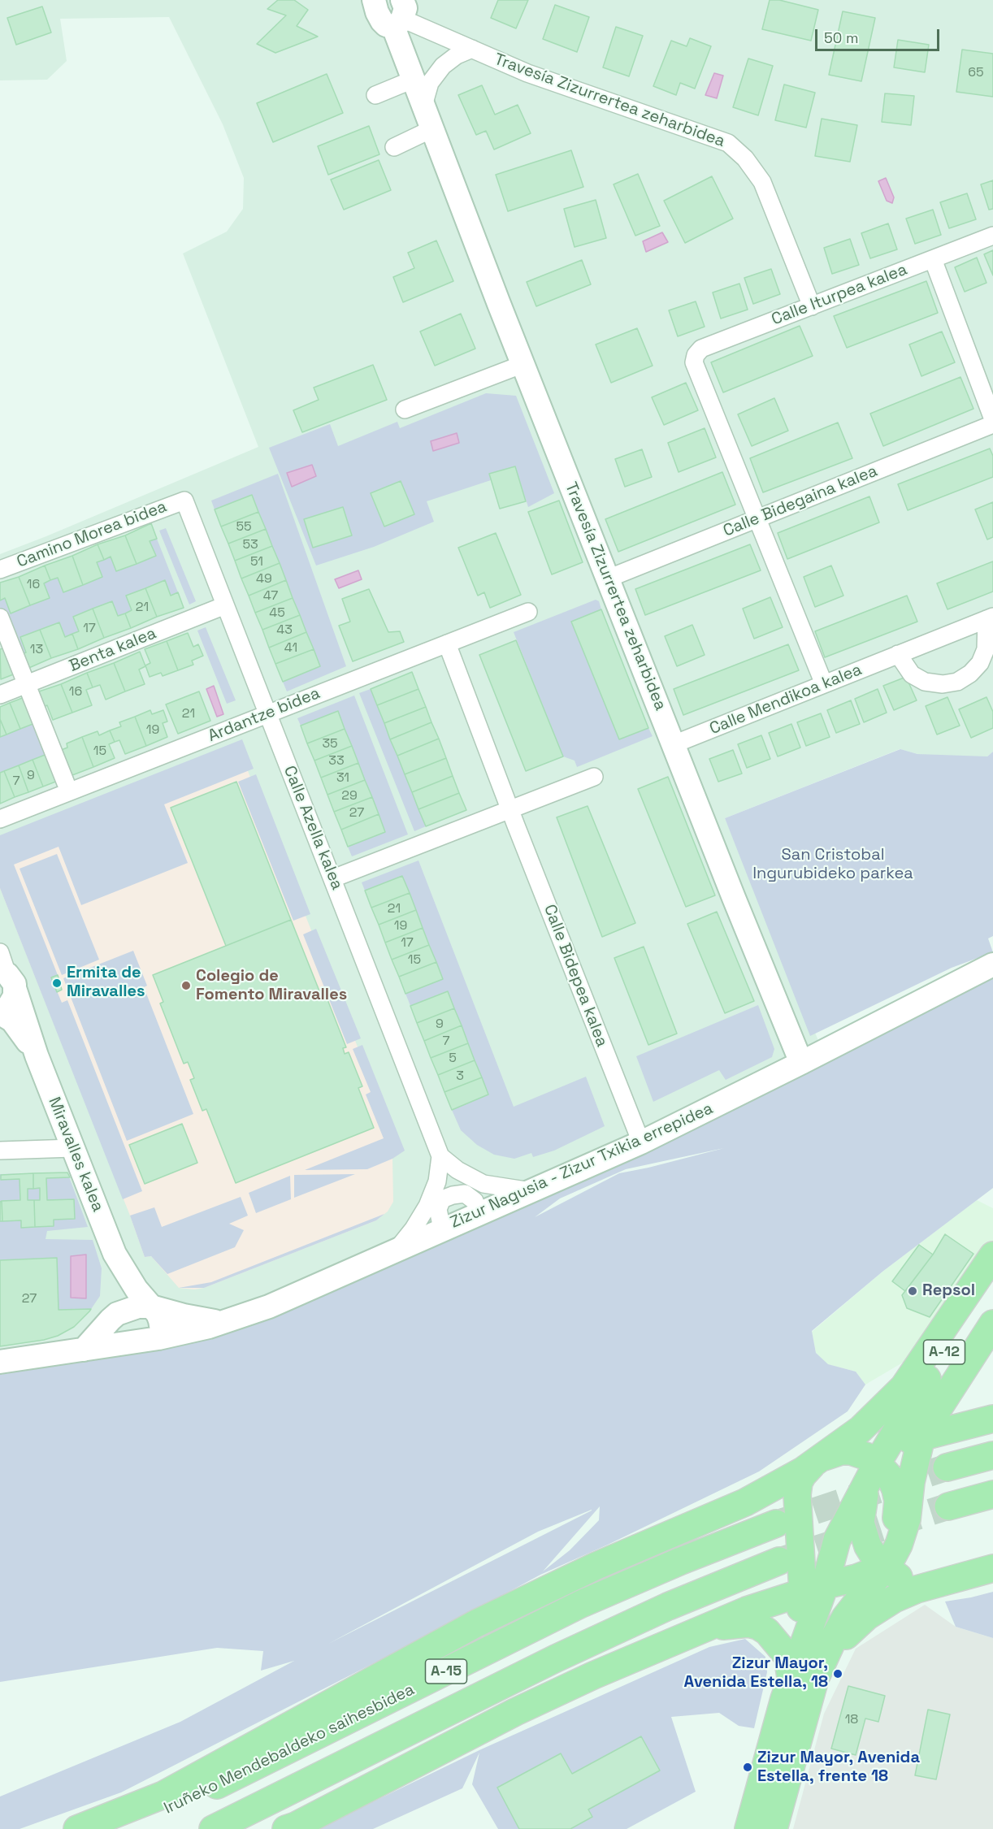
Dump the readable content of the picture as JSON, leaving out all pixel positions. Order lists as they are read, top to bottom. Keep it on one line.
{"streets":{"highway":["A-12","A-15","Iruñeko Mendebaldeko saihesbidea"],"street":["Travesía Zizurrertea zeharbidea","Calle Iturpea kalea","Calle Bidegaina kalea","Camino Morea bidea","Benta kalea","Calle Mendikoa kalea","Ardantze bidea","Calle Azella kalea","Calle Bidepea kalea","Miravalles kalea","Zizur Nagusia - Zizur Txikia errepidea"]},"crossings":[["Travesía Zizurrertea zeharbidea","Calle Iturpea kalea"],["Travesía Zizurrertea zeharbidea","Calle Bidegaina kalea"],["Travesía Zizurrertea zeharbidea","Calle Mendikoa kalea"],["Travesía Zizurrertea zeharbidea","Zizur Nagusia - Zizur Txikia errepidea"],["Calle Iturpea kalea","Calle Bidegaina kalea"],["Camino Morea bidea","Calle Azella kalea"],["Benta kalea","Calle Azella kalea"],["Ardantze bidea","Calle Azella kalea"],["Ardantze bidea","Calle Bidepea kalea"],["Calle Azella kalea","Zizur Nagusia - Zizur Txikia errepidea"],["Calle Bidepea kalea","Zizur Nagusia - Zizur Txikia errepidea"],["Miravalles kalea","Zizur Nagusia - Zizur Txikia errepidea"]],"parks":["San Cristobal Ingurubideko parkea"],"places":["Ermita de Miravalles","Colegio de Fomento Miravalles","Repsol","Zizur Mayor, Avenida Estella, 18","Zizur Mayor, Avenida Estella, frente 18"],"house_numbers":["65","55","53","51","49","16","47","21","45","17","43","41","13","16","21","19","35","15","33","9","31","7","29","27","21","19","17","15","9","7","5","3","27","18"],"scale_bar":"50 m"}
